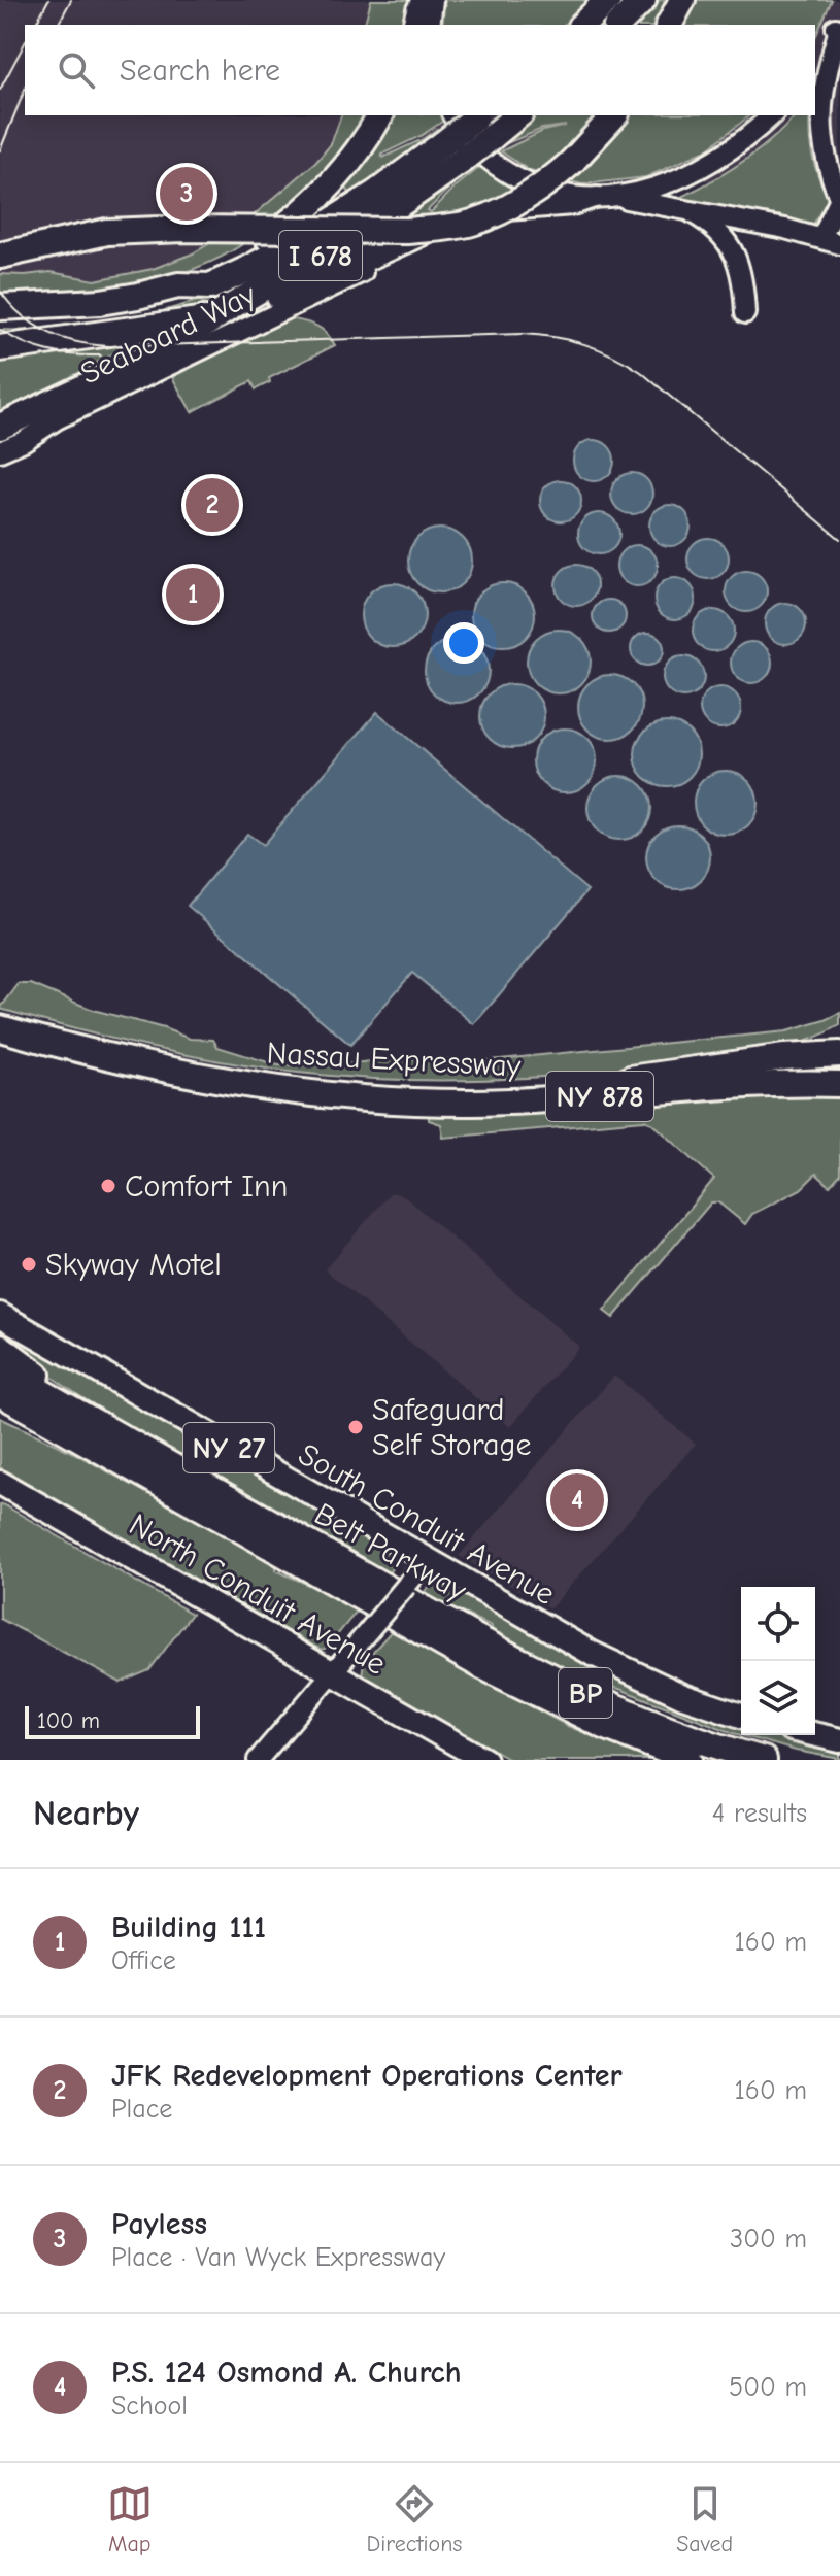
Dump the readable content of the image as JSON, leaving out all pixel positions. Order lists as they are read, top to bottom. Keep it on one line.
{"streets":{"highway":["I 678","Nassau Expressway","NY 878","Belt Parkway","BP"],"main road":["NY 27","South Conduit Avenue","North Conduit Avenue"],"street":["Seaboard Way"]},"places":["Comfort Inn","Skyway Motel","Safeguard Self Storage"],"scale_bar":"100 m","page":{"search":"Search here","pins":["3","2","1","4"],"scale":"100 m","heading":["Nearby","4 results"],"list":[{"mark":"1","name":"Building 111","note":"Office","value":"160 m"},{"mark":"2","name":"JFK Redevelopment Operations Center","note":"Place","value":"160 m"},{"mark":"3","name":"Payless","note":"Place · Van Wyck Expressway","value":"300 m"},{"mark":"4","name":"P.S. 124 Osmond A. Church","note":"School","value":"500 m"}],"nav":["Map","Directions","Saved"]}}
